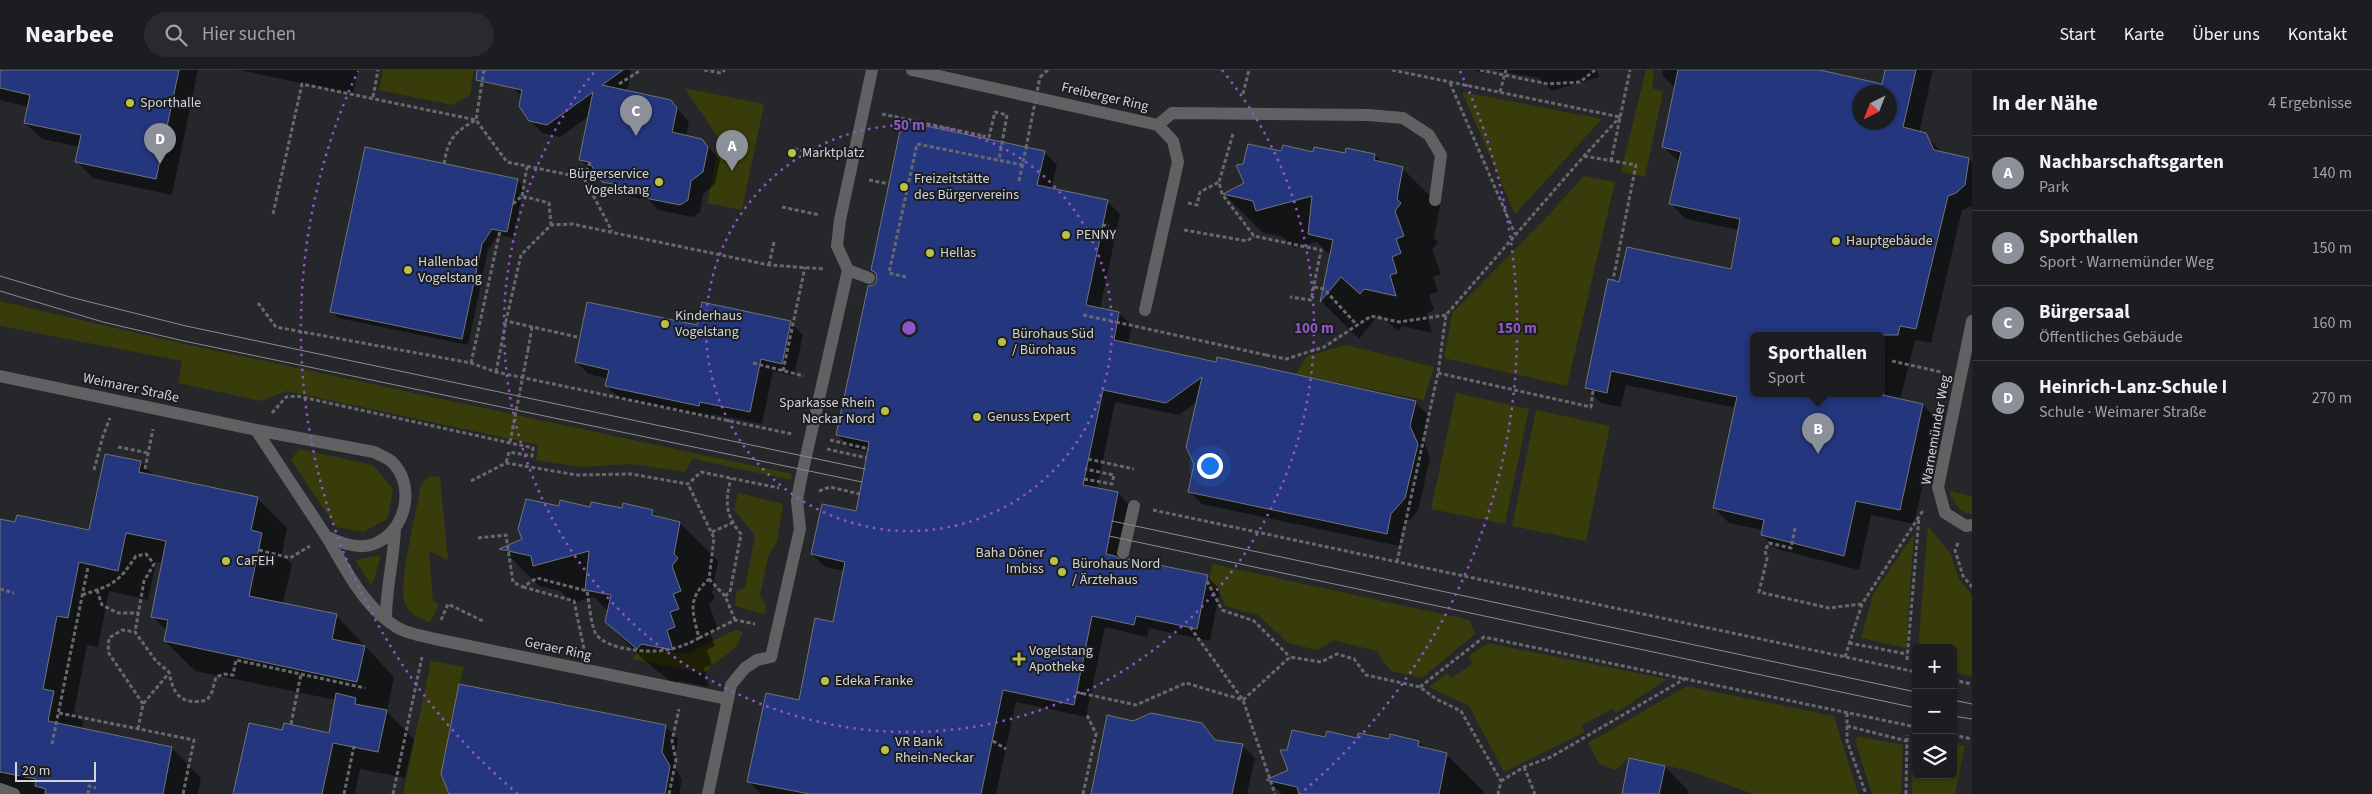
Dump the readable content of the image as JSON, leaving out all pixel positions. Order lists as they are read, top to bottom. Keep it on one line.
{"streets":{"street":["Freiberger Ring","Weimarer Straße","Warnemünder Weg","Geraer Ring"]},"crossings":[["Weimarer Straße","Geraer Ring"]],"places":{"other":["Sporthalle","Marktplatz","Bürgerservice Vogelstang","Freizeitstätte des Bürgervereins","PENNY","Hauptgebäude","Hellas","Hallenbad Vogelstang","Kinderhaus Vogelstang","Bürohaus Süd / Bürohaus","Sparkasse Rhein Neckar Nord","Genuss Expert","CaFEH","Baha Döner Imbiss","Bürohaus Nord / Ärztehaus","Edeka Franke","VR Bank Rhein-Neckar"],"health":["Vogelstang Apotheke"]},"scale_bar":"20 m","north":"bottom left","page":{"header":"Nearbee","search":"Hier suchen","nav":["Start","Karte","Über uns","Kontakt"],"heading":["In der Nähe","4 Ergebnisse"],"pins":["C","D","A","B"],"list":[{"mark":"A","name":"Nachbarschaftsgarten","note":"Park","value":"140 m"},{"mark":"B","name":"Sporthallen","note":"Sport · Warnemünder Weg","value":"150 m"},{"mark":"C","name":"Bürgersaal","note":"Öffentliches Gebäude","value":"160 m"},{"mark":"D","name":"Heinrich-Lanz-Schule I","note":"Schule · Weimarer Straße","value":"270 m"}],"popup":["Sporthallen","Sport"],"map_buttons":["+","−"],"scale":"20 m"},"rings":["50 m","100 m","150 m"]}
